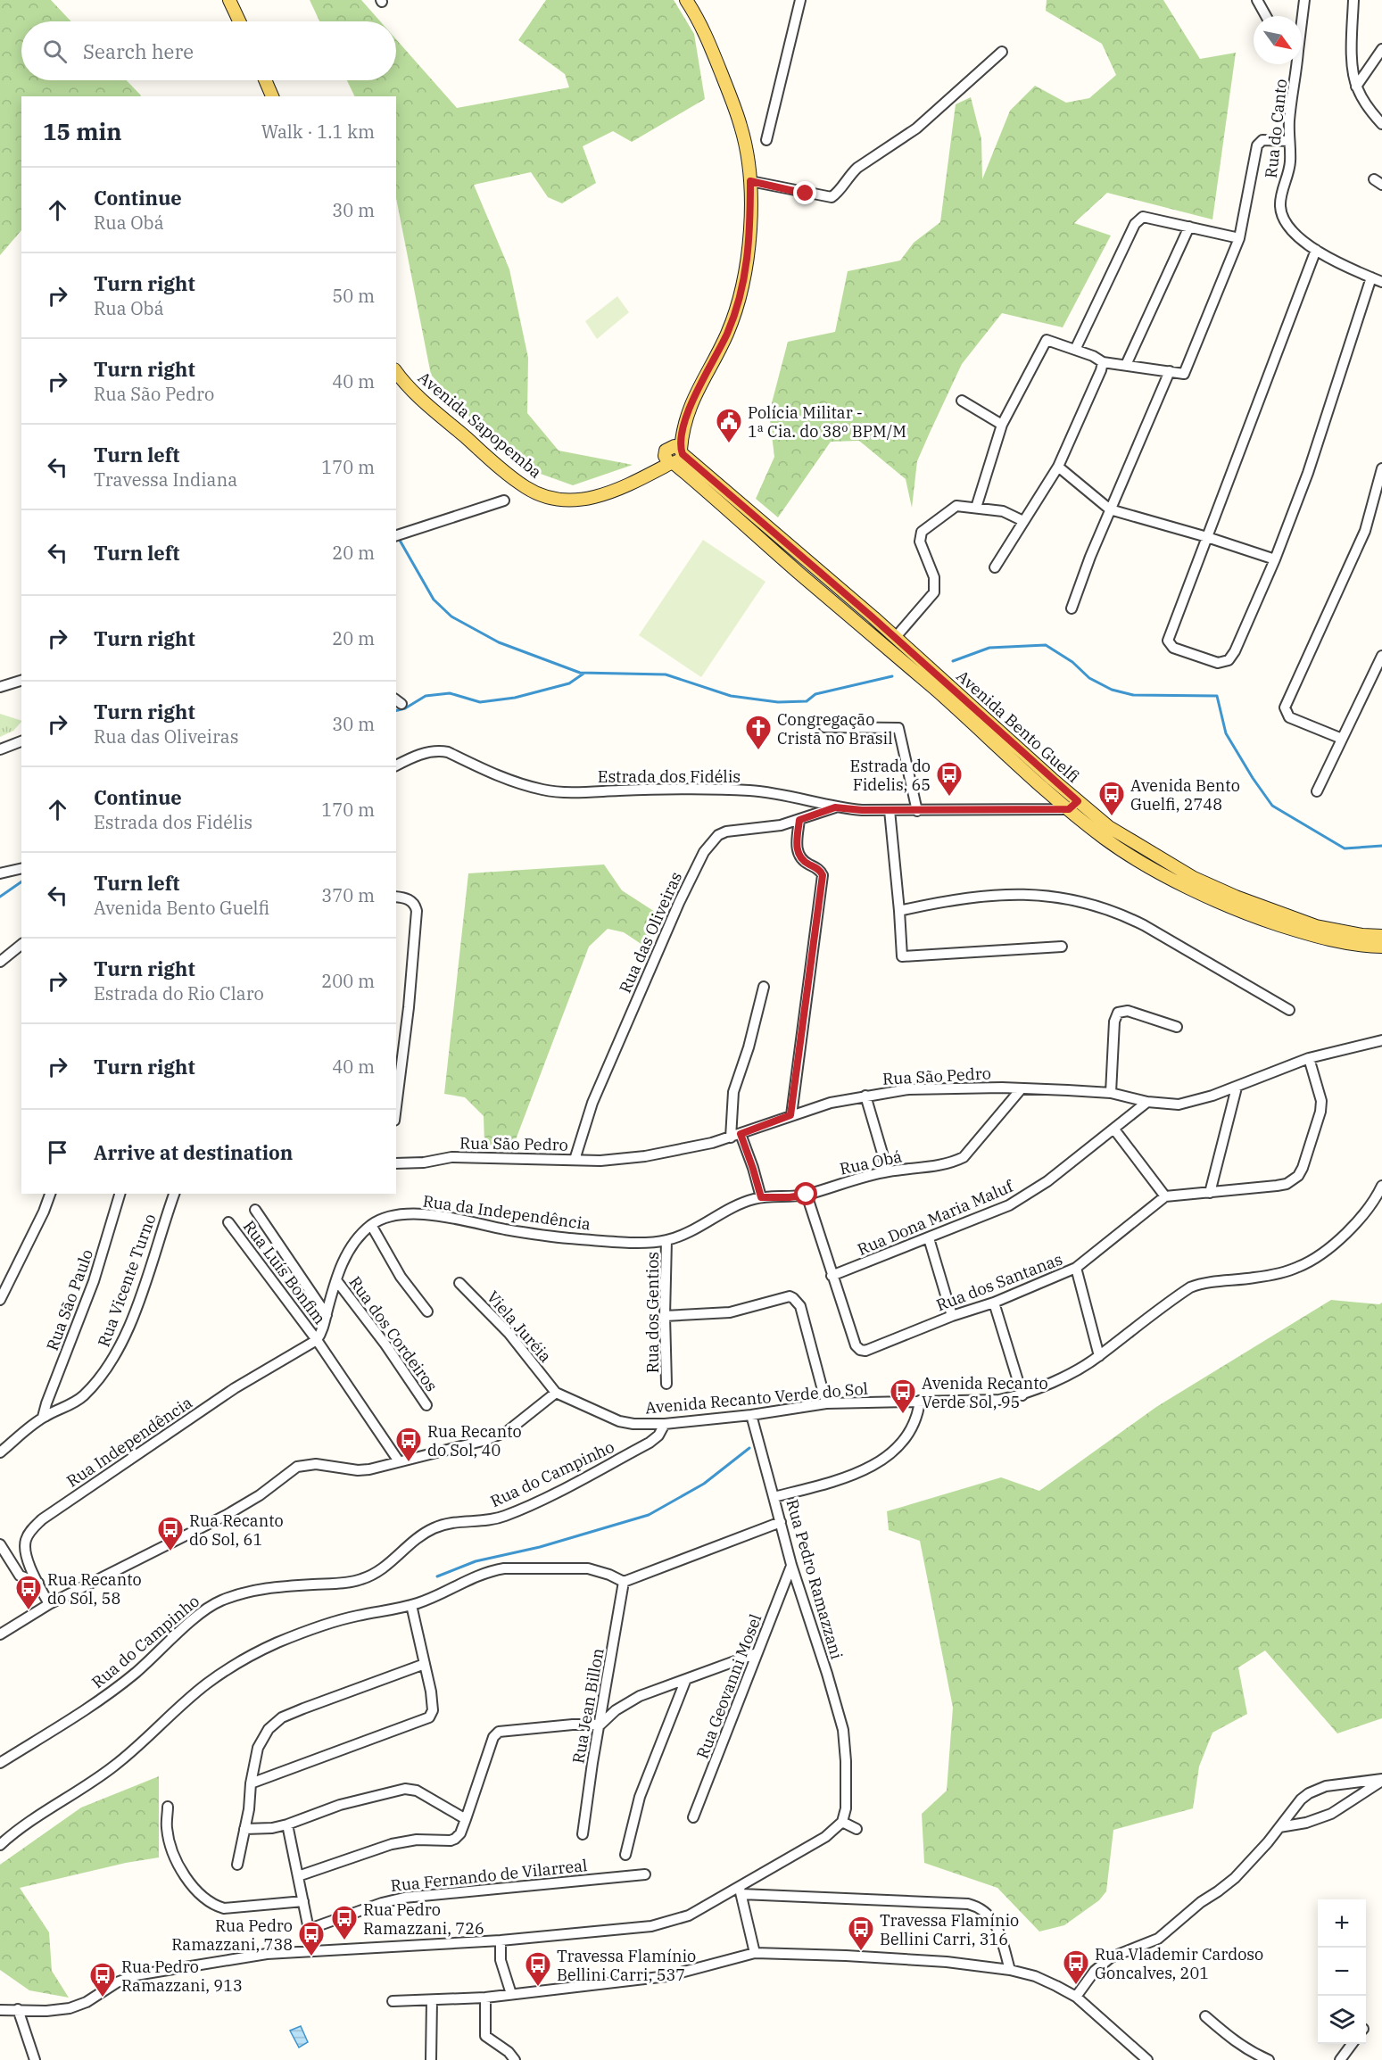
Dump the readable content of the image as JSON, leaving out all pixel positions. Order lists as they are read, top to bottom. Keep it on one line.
{"streets":{"main road":["Avenida Sapopemba","Avenida Bento Guelfi"],"street":["Rua do Canto","Estrada dos Fidélis","Rua das Oliveiras","Rua São Pedro","Rua Obá","Rua da Independência","Rua Dona Maria Maluf","Rua Luís Bonfim","Rua Vicente Turno","Rua dos Santanas","Rua São Paulo","Rua dos Gentios","Viela Juréia","Rua dos Cordeiros","Avenida Recanto Verde do Sol","Rua Independência","Rua do Campinho","Rua Pedro Ramazzani","Rua Geovanni Mosel","Rua Jean Billon","Rua Fernando de Vilarreal"]},"crossings":[["Avenida Sapopemba","Avenida Bento Guelfi"],["Avenida Bento Guelfi","Estrada dos Fidélis"],["Estrada dos Fidélis","Rua das Oliveiras"],["Rua das Oliveiras","Rua São Pedro"],["Rua São Pedro","Rua Obá"],["Rua São Pedro","Rua Dona Maria Maluf"],["Rua Obá","Rua da Independência"],["Rua da Independência","Rua Luís Bonfim"],["Rua da Independência","Rua dos Gentios"],["Rua da Independência","Rua dos Cordeiros"],["Rua da Independência","Rua Independência"],["Rua Dona Maria Maluf","Rua dos Santanas"],["Rua Luís Bonfim","Rua Independência"],["Rua Vicente Turno","Rua São Paulo"],["Viela Juréia","Avenida Recanto Verde do Sol"],["Avenida Recanto Verde do Sol","Rua do Campinho"],["Avenida Recanto Verde do Sol","Rua Pedro Ramazzani"],["Rua Pedro Ramazzani","Rua Geovanni Mosel"]],"places":{"public building":["Polícia Militar - 1ª Cia. do 38º BPM/M"],"church":["Congregação Cristã no Brasil"],"bus stop":["Estrada do Fidelis, 65","Avenida Bento Guelfi, 2748","Avenida Recanto Verde Sol, 95","Rua Recanto do Sol, 40","Rua Recanto do Sol, 61","Rua Recanto do Sol, 58","Rua Pedro Ramazzani, 726","Travessa Flamínio Bellini Carri, 316","Rua Pedro Ramazzani, 738","Rua Vlademir Cardoso Goncalves, 201","Travessa Flamínio Bellini Carri, 537","Rua Pedro Ramazzani, 913"]},"north":"bottom right","page":{"search":"Search here","heading":["15 min","Walk · 1.1 km"],"list":[["Continue","Rua Obá","30 m"],["Turn right","Rua Obá","50 m"],["Turn right","Rua São Pedro","40 m"],["Turn left","Travessa Indiana","170 m"],["Turn left","20 m"],["Turn right","20 m"],["Turn right","Rua das Oliveiras","30 m"],["Continue","Estrada dos Fidélis","170 m"],["Turn left","Avenida Bento Guelfi","370 m"],["Turn right","Estrada do Rio Claro","200 m"],["Turn right","40 m"],"Arrive at destination"],"map_buttons":["+","−"]}}
